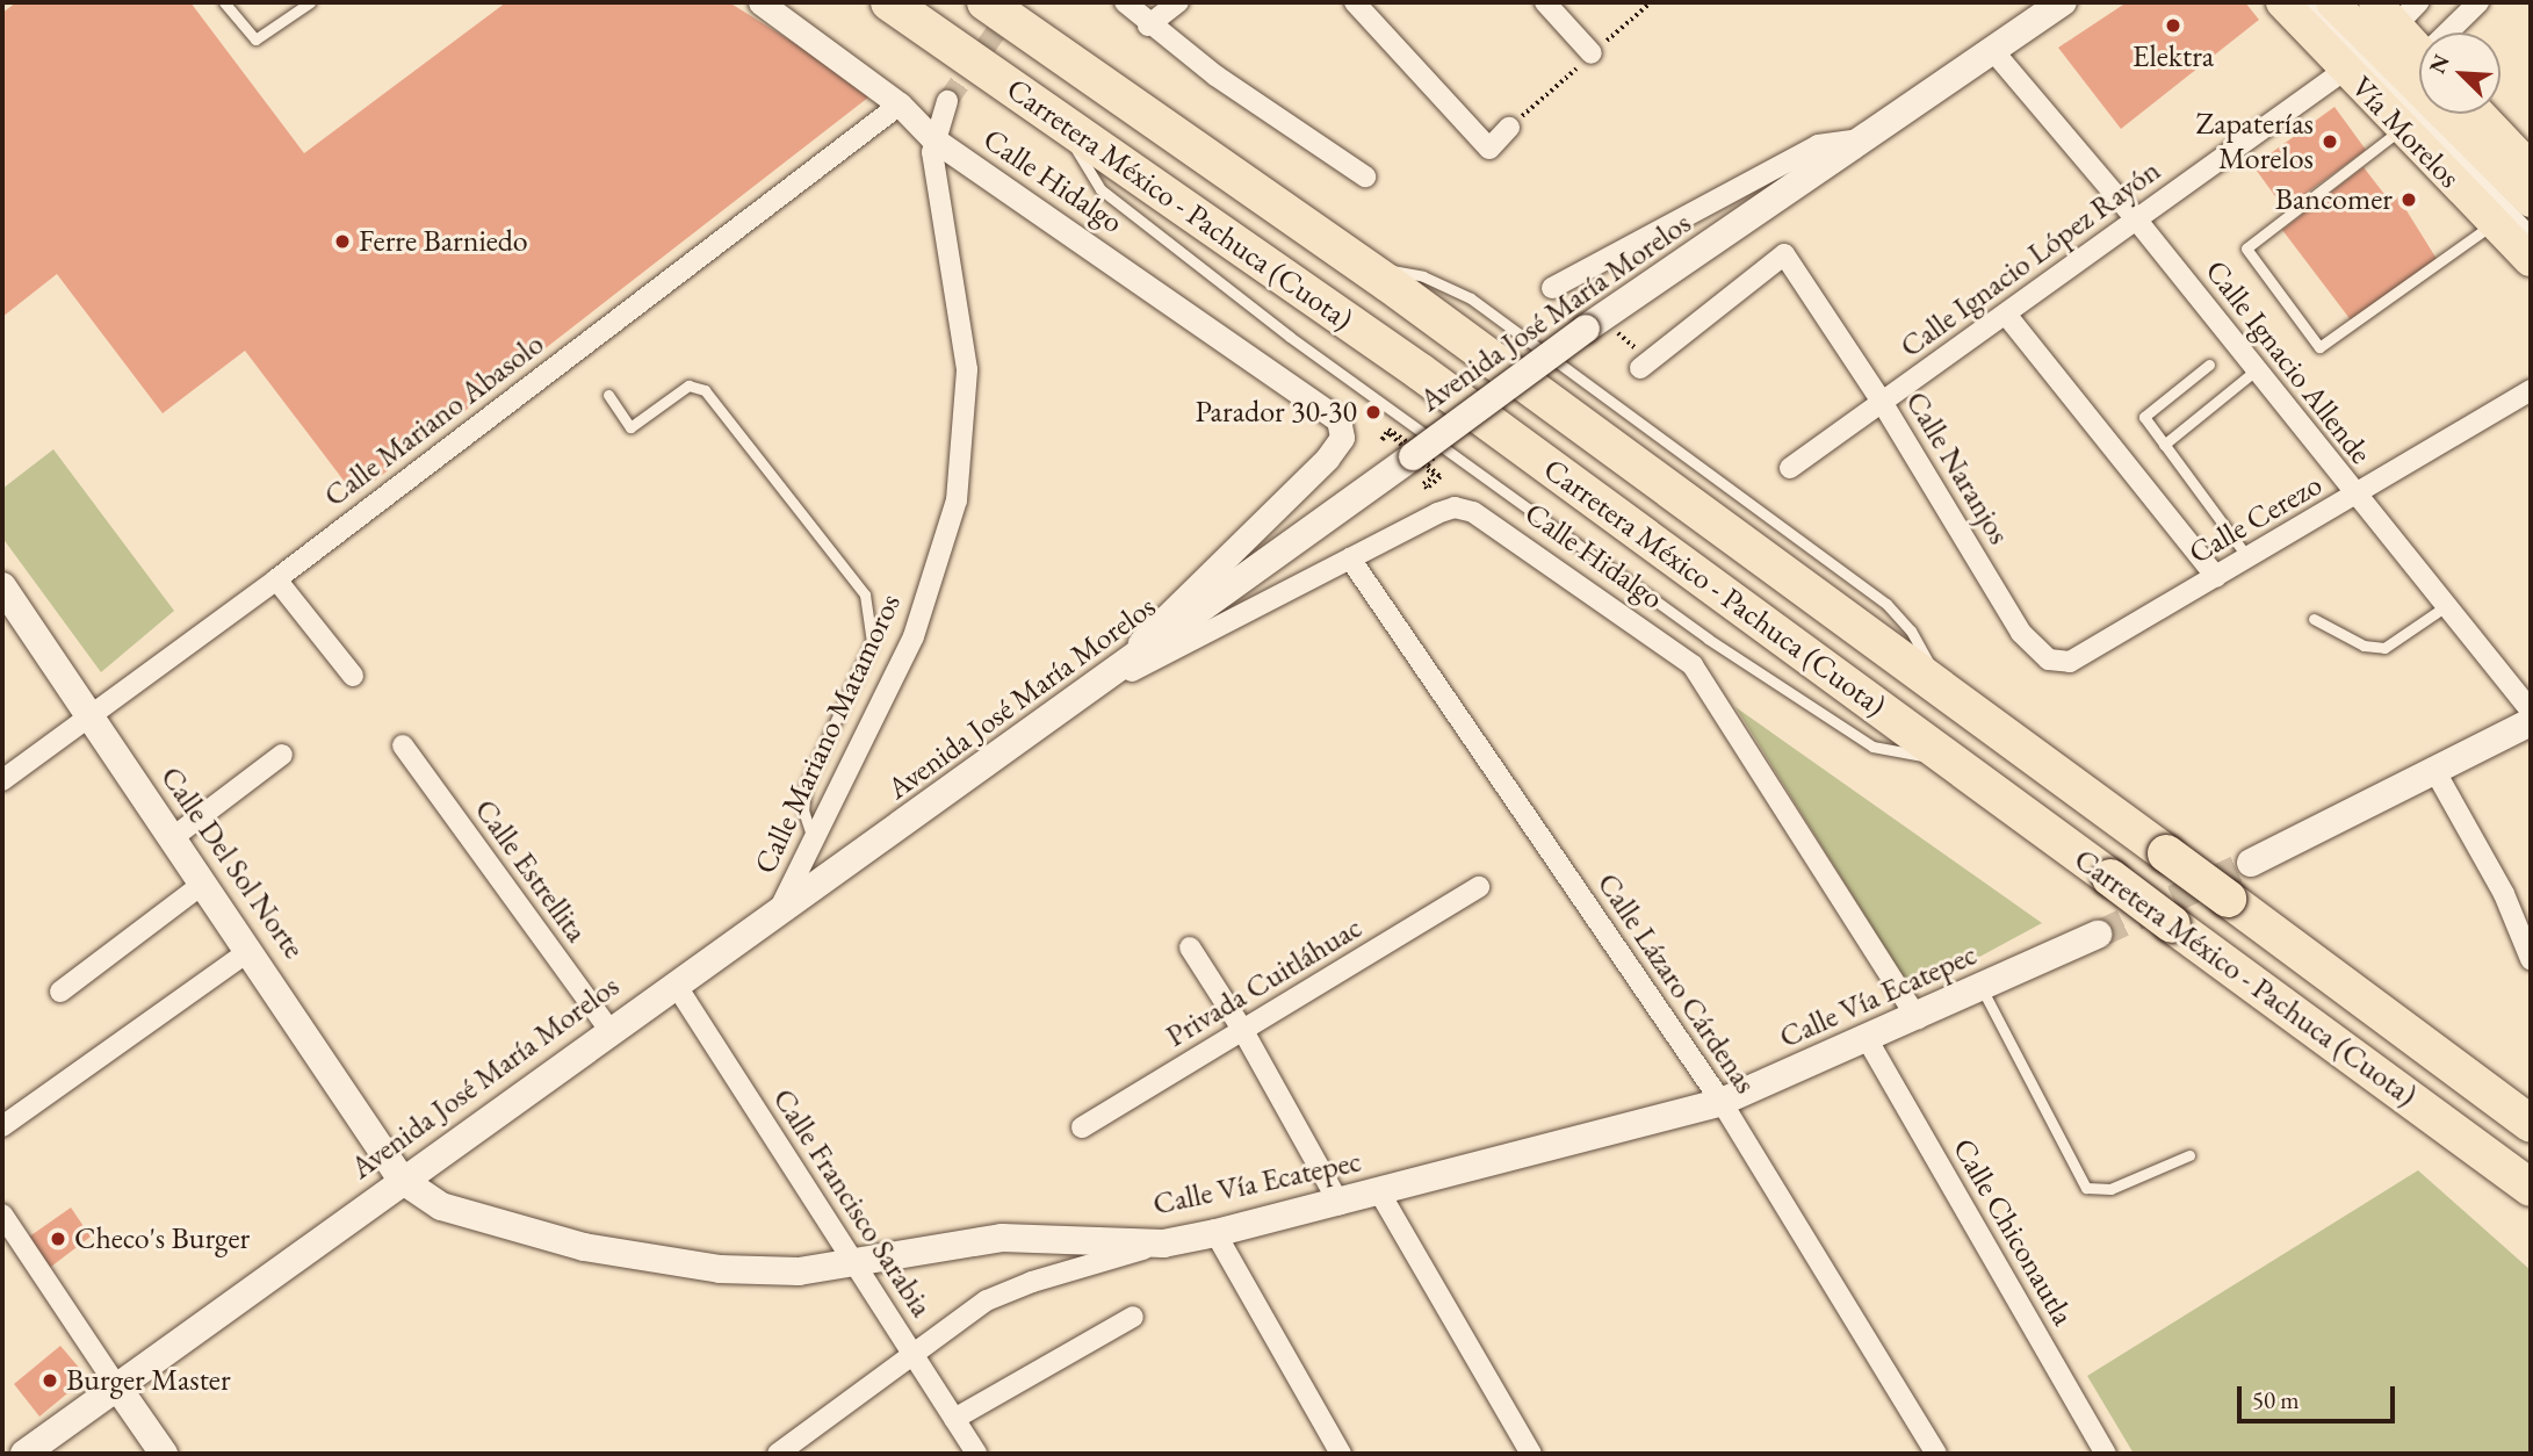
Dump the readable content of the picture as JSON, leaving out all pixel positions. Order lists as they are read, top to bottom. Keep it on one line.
{"streets":{"highway":["Carretera México - Pachuca (Cuota)"],"main road":["Vía Morelos","Avenida José María Morelos","Calle Del Sol Norte","Calle Vía Ecatepec"],"street":["Calle Hidalgo","Calle Ignacio López Rayón","Calle Ignacio Allende","Calle Mariano Abasolo","Calle Naranjos","Calle Cerezo","Calle Mariano Matamoros","Calle Estrellita","Privada Cuitláhuac","Calle Lázaro Cárdenas","Calle Francisco Sarabia","Calle Chiconautla"]},"crossings":[["Vía Morelos","Calle Ignacio López Rayón"],["Calle Hidalgo","Avenida José María Morelos"],["Calle Hidalgo","Calle Mariano Abasolo"],["Calle Hidalgo","Calle Mariano Matamoros"],["Calle Hidalgo","Calle Lázaro Cárdenas"],["Calle Hidalgo","Calle Vía Ecatepec"],["Calle Ignacio López Rayón","Calle Ignacio Allende"],["Calle Ignacio López Rayón","Calle Naranjos"],["Avenida José María Morelos","Calle Ignacio Allende"],["Avenida José María Morelos","Calle Mariano Matamoros"],["Avenida José María Morelos","Calle Del Sol Norte"],["Avenida José María Morelos","Calle Estrellita"],["Avenida José María Morelos","Calle Vía Ecatepec"],["Avenida José María Morelos","Calle Francisco Sarabia"],["Calle Ignacio Allende","Calle Cerezo"],["Calle Mariano Abasolo","Calle Del Sol Norte"],["Calle Naranjos","Calle Cerezo"],["Calle Del Sol Norte","Calle Vía Ecatepec"],["Calle Lázaro Cárdenas","Calle Vía Ecatepec"],["Calle Vía Ecatepec","Calle Francisco Sarabia"],["Calle Vía Ecatepec","Calle Chiconautla"]],"places":["Elektra","Zapaterías Morelos","Bancomer","Ferre Barniedo","Parador 30-30","Checo's Burger","Burger Master"],"scale_bar":"50 m","north":"top left"}
